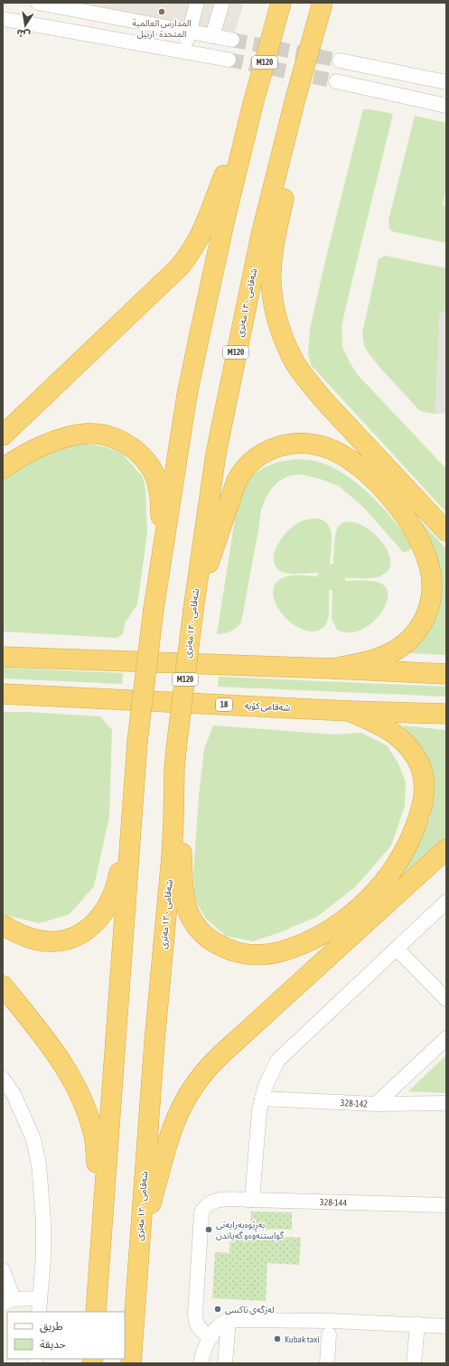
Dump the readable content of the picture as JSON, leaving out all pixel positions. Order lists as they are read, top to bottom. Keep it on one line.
{"streets":{"highway":["M120","شەقامی ١٢٠ مەتری","18","شەقامی کۆیە"],"street":["328-142","328-144"]},"places":["المدارس العالمية المتحدة - اربيل","بەڕێوەبەرایەتی گواستنەوەو گەیاندن","لەزگەی تاکسی","Kubak taxi"],"legend":["طريق","حديقة"],"north":"bottom"}
